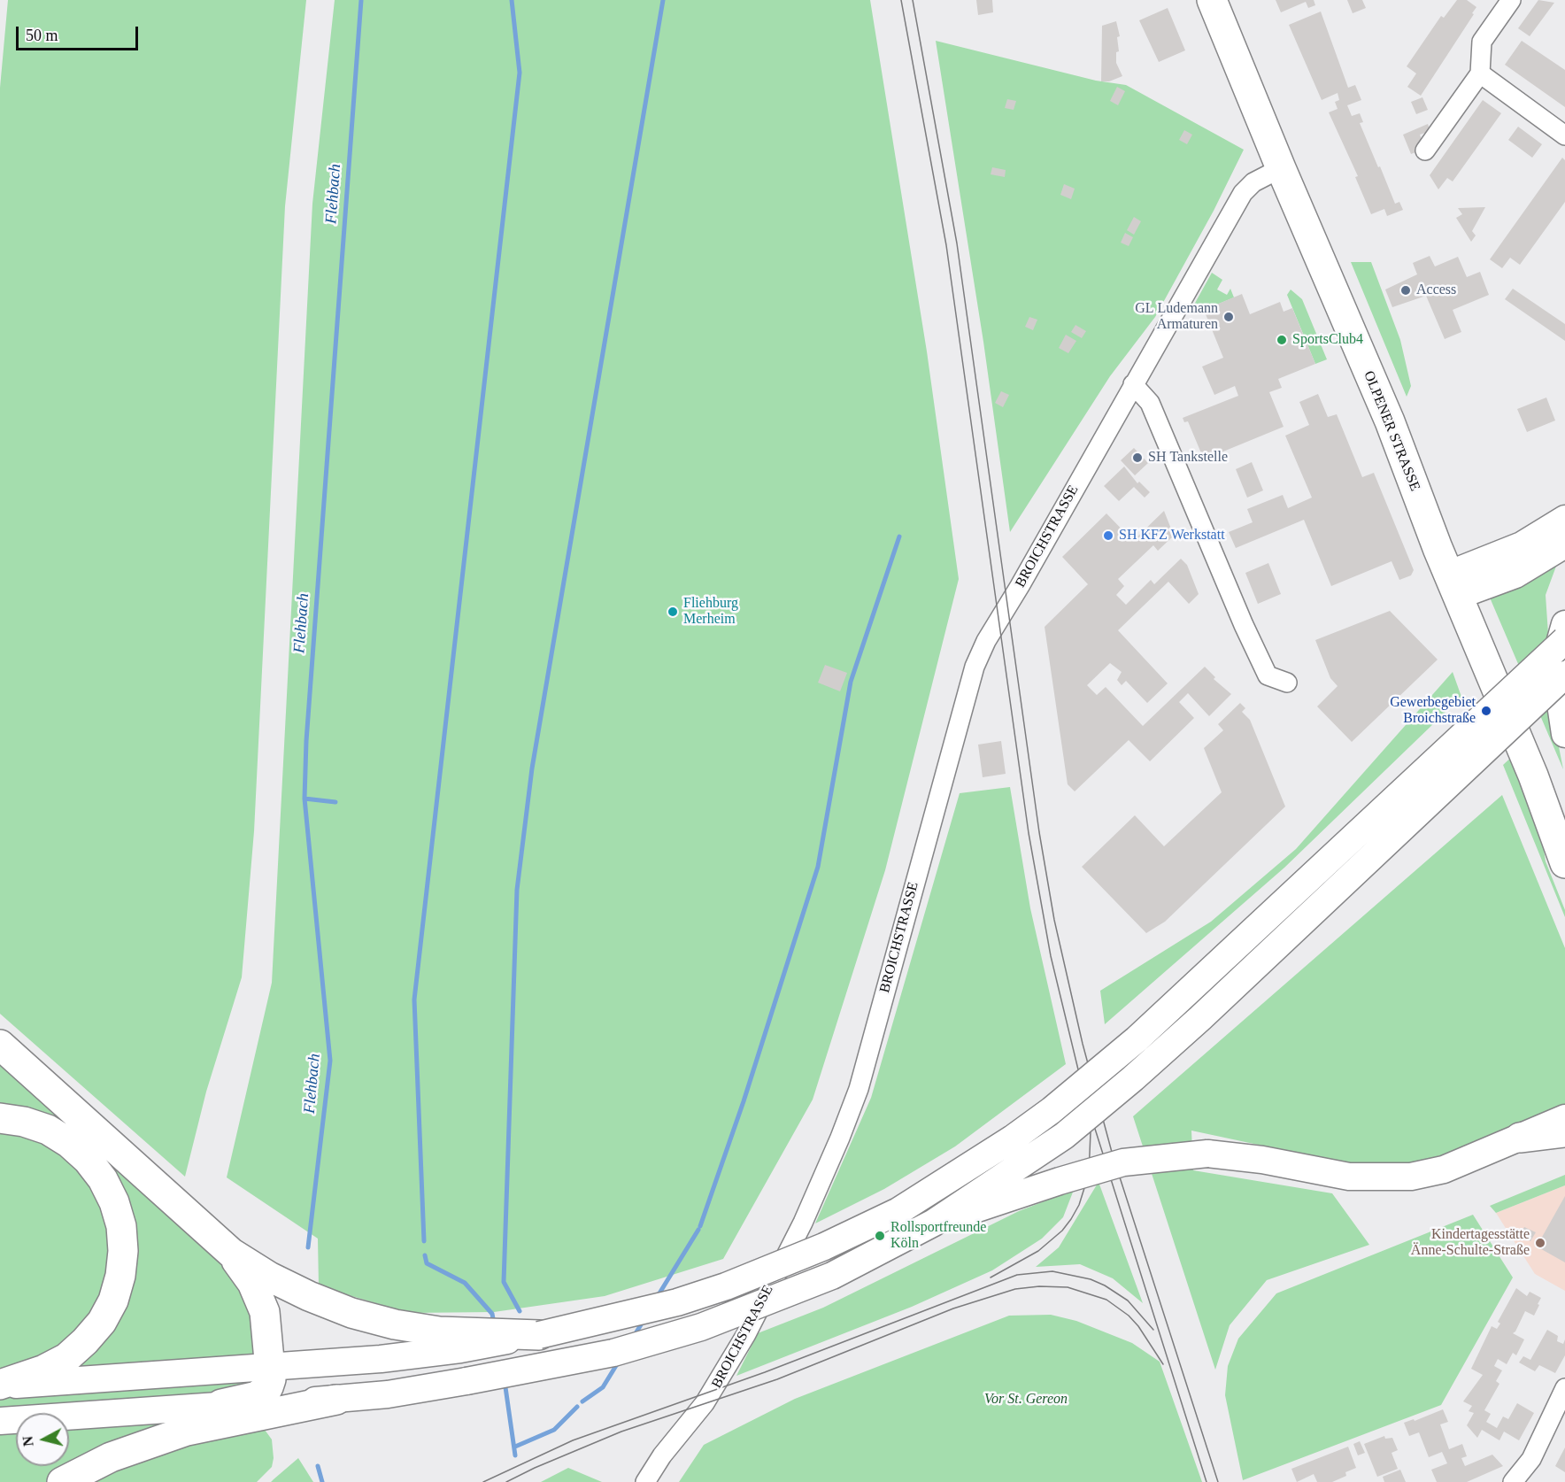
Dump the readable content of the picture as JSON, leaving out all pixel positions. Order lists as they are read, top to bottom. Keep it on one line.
{"streets":{"main road":["OLPENER STRASSE"],"street":["BROICHSTRASSE"]},"crossings":[["OLPENER STRASSE","BROICHSTRASSE"]],"water":["Flehbach"],"parks":["Vor St. Gereon"],"places":["Access","GL Ludemann Armaturen","SportsClub4","SH Tankstelle","SH KFZ Werkstatt","Fliehburg Merheim","Gewerbegebiet Broichstraße","Rollsportfreunde Köln","Kindertagesstätte Änne-Schulte-Straße"],"scale_bar":"50 m","north":"left"}
